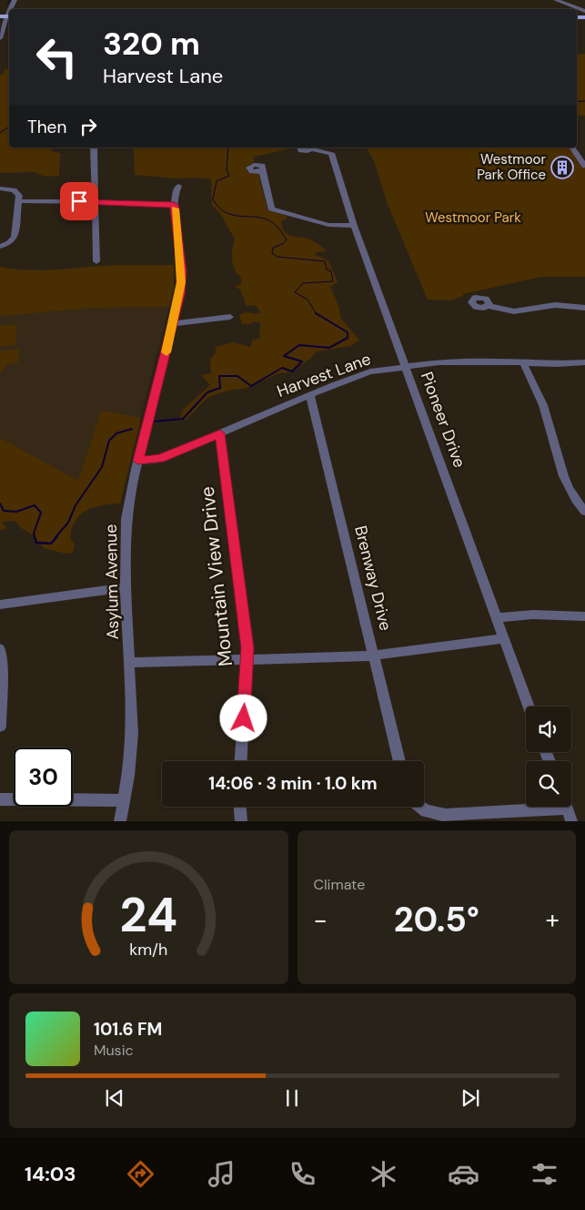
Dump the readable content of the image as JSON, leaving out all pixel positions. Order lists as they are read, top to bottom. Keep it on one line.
{"streets":{"street":["Harvest Lane","Pioneer Drive","Mountain View Drive","Brenway Drive","Asylum Avenue"]},"crossings":[["Harvest Lane","Pioneer Drive"],["Harvest Lane","Mountain View Drive"],["Harvest Lane","Brenway Drive"],["Harvest Lane","Asylum Avenue"]],"parks":["Westmoor Park"],"places":{"building":["Westmoor Park Office"]},"page":{"turn":["320 m","Harvest Lane"],"then":"Then","limit":"30","trip":"14:06 · 3 min · 1.0 km","tile":"Climate","heat":["−","20.5°","+"],"song":["101.6 FM","Music"],"tabs":"14:03","gauge":["24","km/h"]}}
